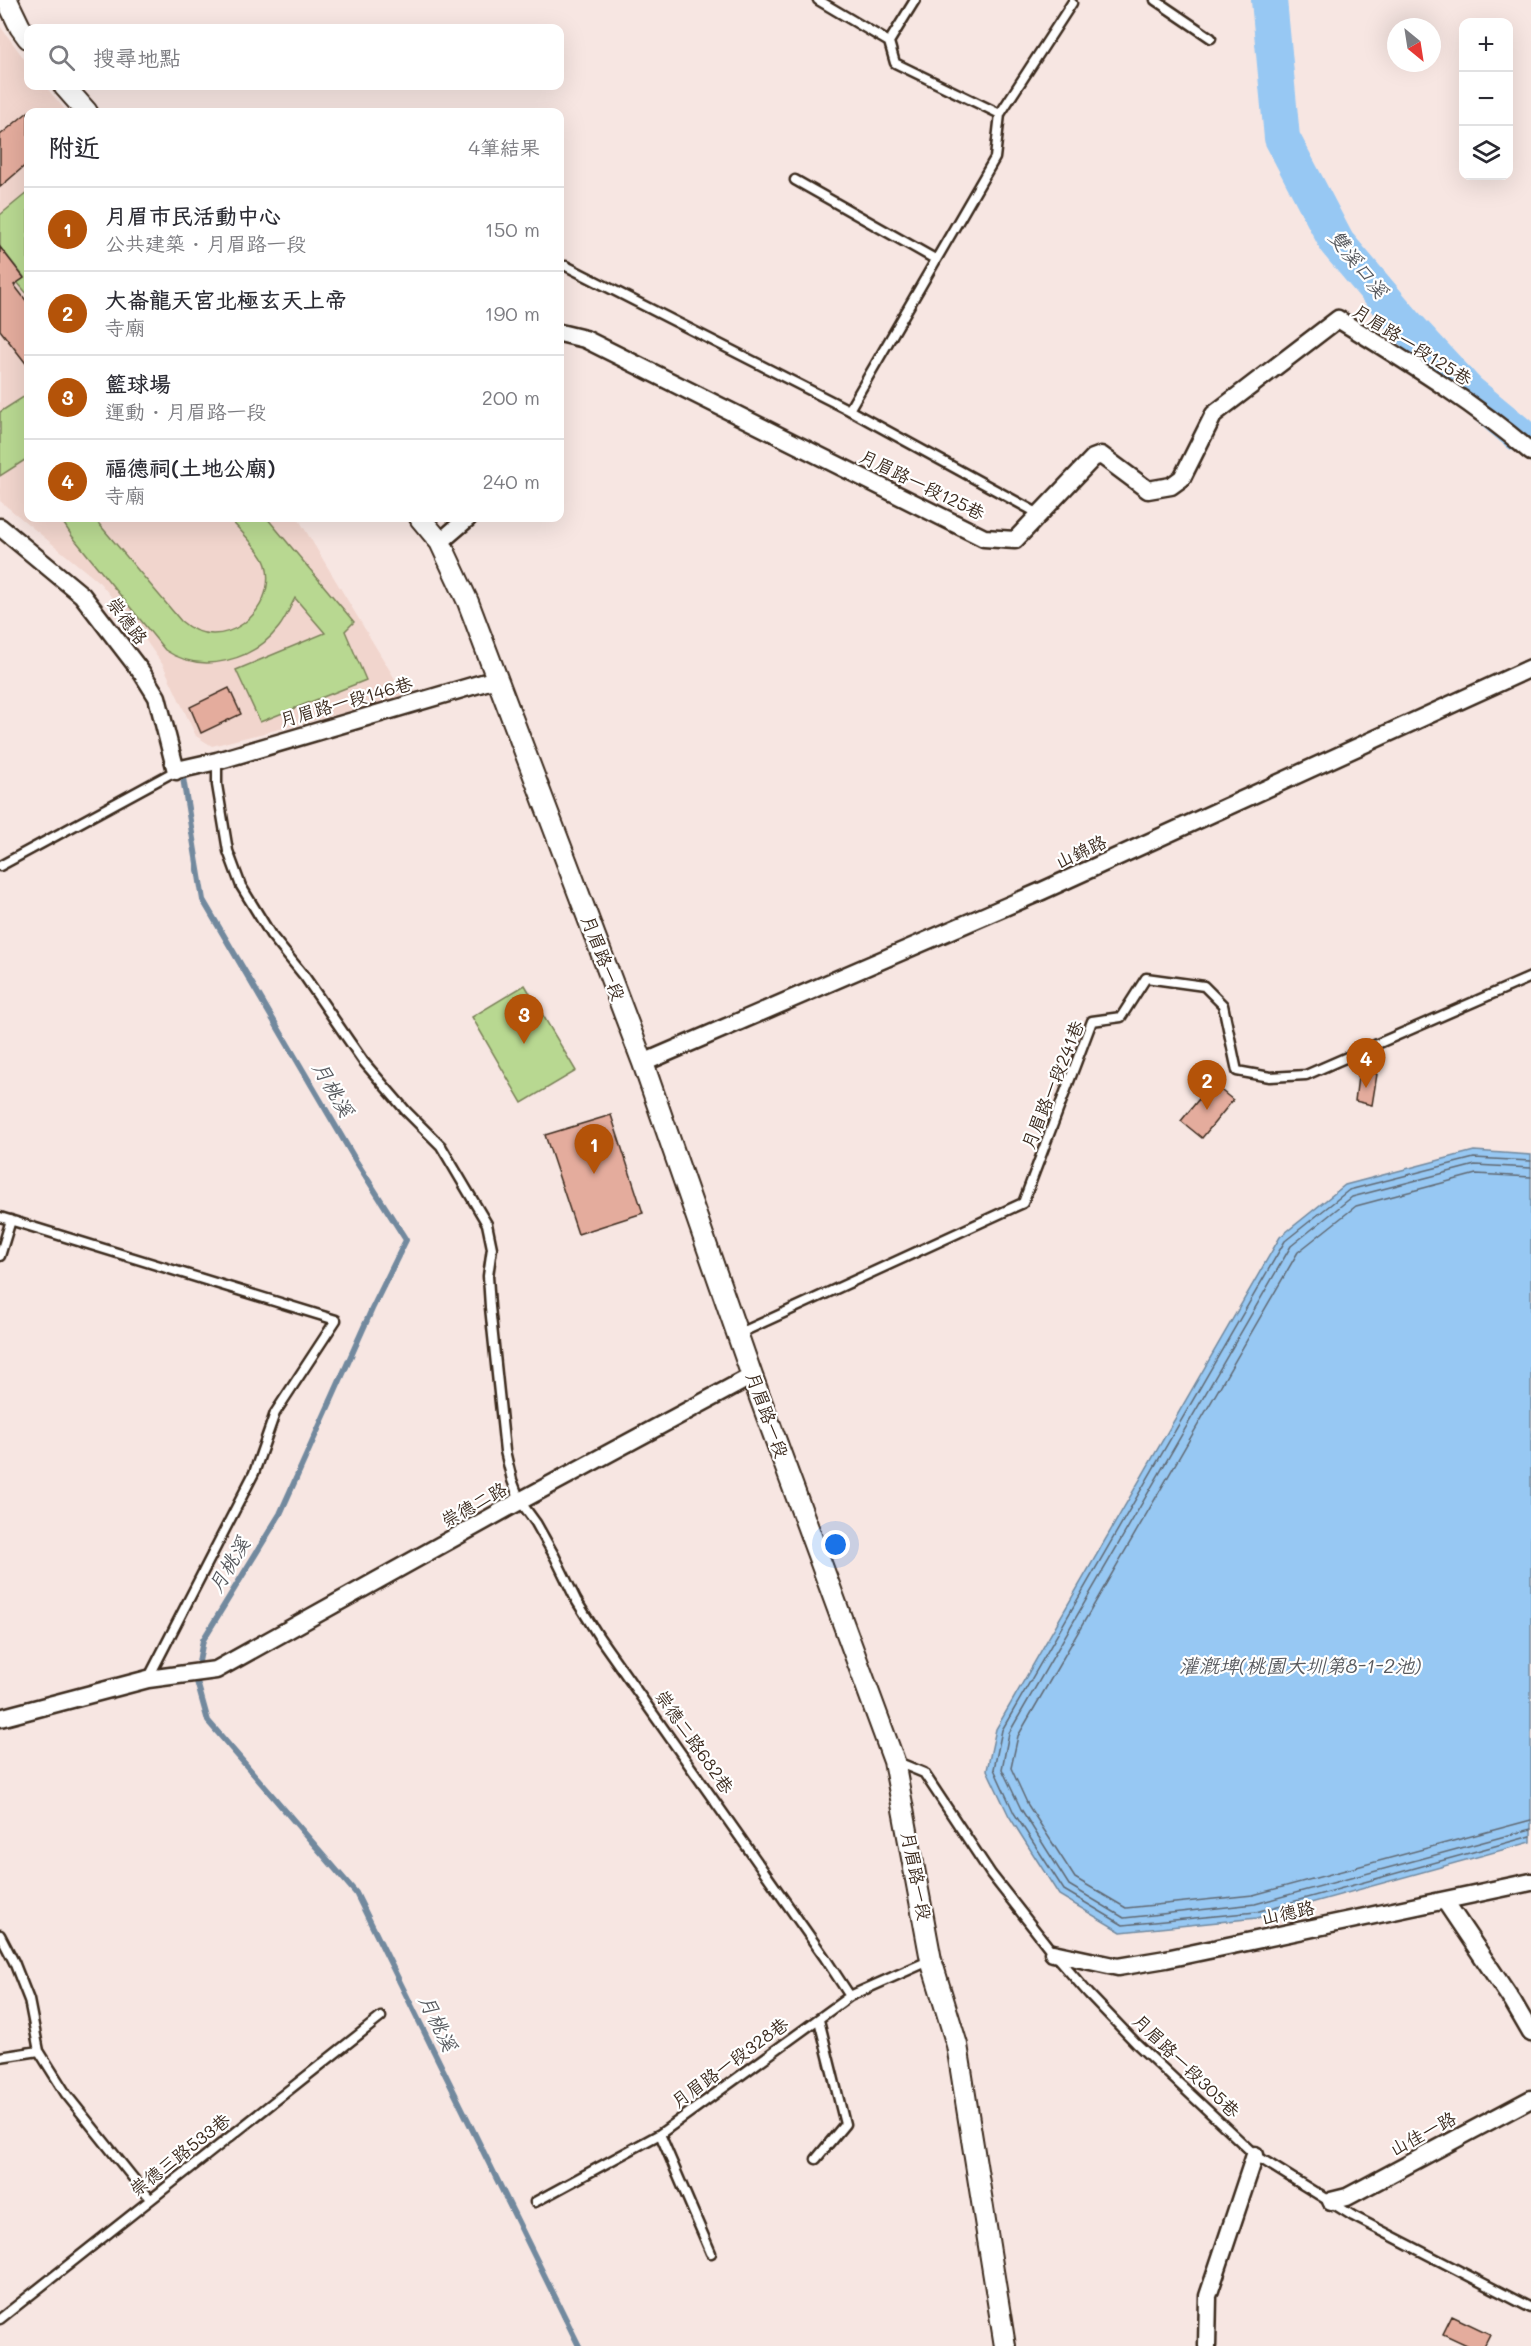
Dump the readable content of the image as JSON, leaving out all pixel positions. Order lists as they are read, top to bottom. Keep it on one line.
{"streets":{"street":["月眉路一段125巷","崇德路","月眉路一段146巷","山錦路","月眉路一段","崇德二路","山德路","山佳一路"],"lane":["月眉路一段241巷","崇德二路682巷","月眉路一段328巷","月眉路一段305巷","崇德三路533巷"]},"crossings":[["崇德路","月眉路一段146巷"],["月眉路一段146巷","月眉路一段"],["月眉路一段146巷","崇德二路682巷"],["山錦路","月眉路一段"],["月眉路一段","月眉路一段241巷"],["月眉路一段","崇德二路"],["月眉路一段","月眉路一段328巷"],["月眉路一段","月眉路一段305巷"],["崇德二路","崇德二路682巷"],["崇德二路682巷","月眉路一段328巷"],["山德路","月眉路一段305巷"],["月眉路一段305巷","山佳一路"]],"water":["雙溪口溪","月桃溪","灌溉埤(桃園大圳第8-1-2池)"],"north":"bottom right","page":{"map_buttons":["+","−"],"search":"搜尋地點","heading":["附近","4筆結果"],"list":[{"mark":"1","name":"月眉市民活動中心","note":"公共建築 · 月眉路一段","value":"150 m"},{"mark":"2","name":"大崙龍天宮北極玄天上帝","note":"寺廟","value":"190 m"},{"mark":"3","name":"籃球場","note":"運動 · 月眉路一段","value":"200 m"},{"mark":"4","name":"福德祠(土地公廟)","note":"寺廟","value":"240 m"}],"pins":["3","4","2","1"]}}
